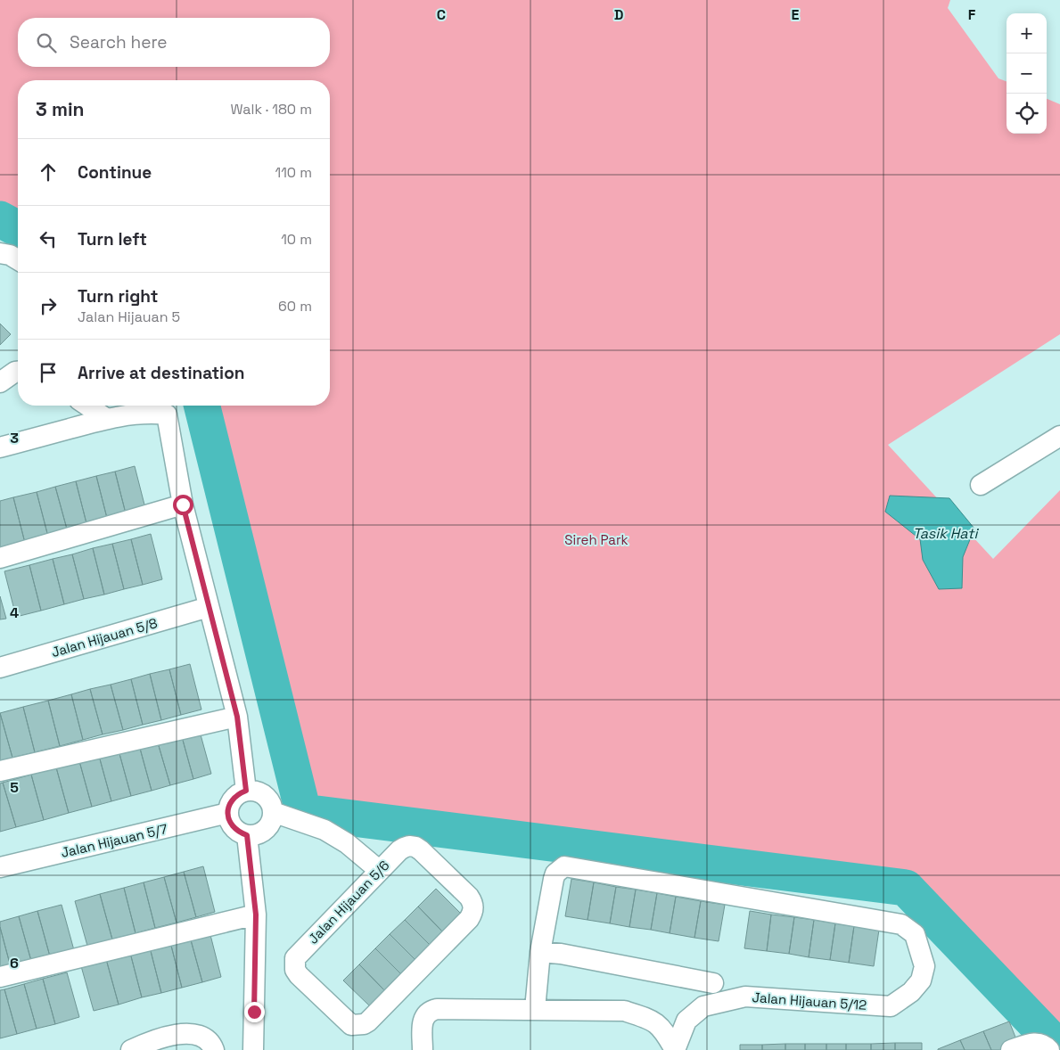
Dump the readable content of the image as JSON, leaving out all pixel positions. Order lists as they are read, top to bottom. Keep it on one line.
{"streets":{"street":["Jalan Hijauan 5/8","Jalan Hijauan 5/7","Jalan Hijauan 5/6","Jalan Hijauan 5/12"]},"water":["Tasik Hati"],"parks":["Sireh Park"],"page":{"map_buttons":["+","−"],"search":"Search here","heading":["3 min","Walk · 180 m"],"list":[["Continue","110 m"],["Turn left","10 m"],["Turn right","Jalan Hijauan 5","60 m"],"Arrive at destination"]},"grid":{"columns":["C","D","E","F"],"rows":["3","4","5","6"]}}
